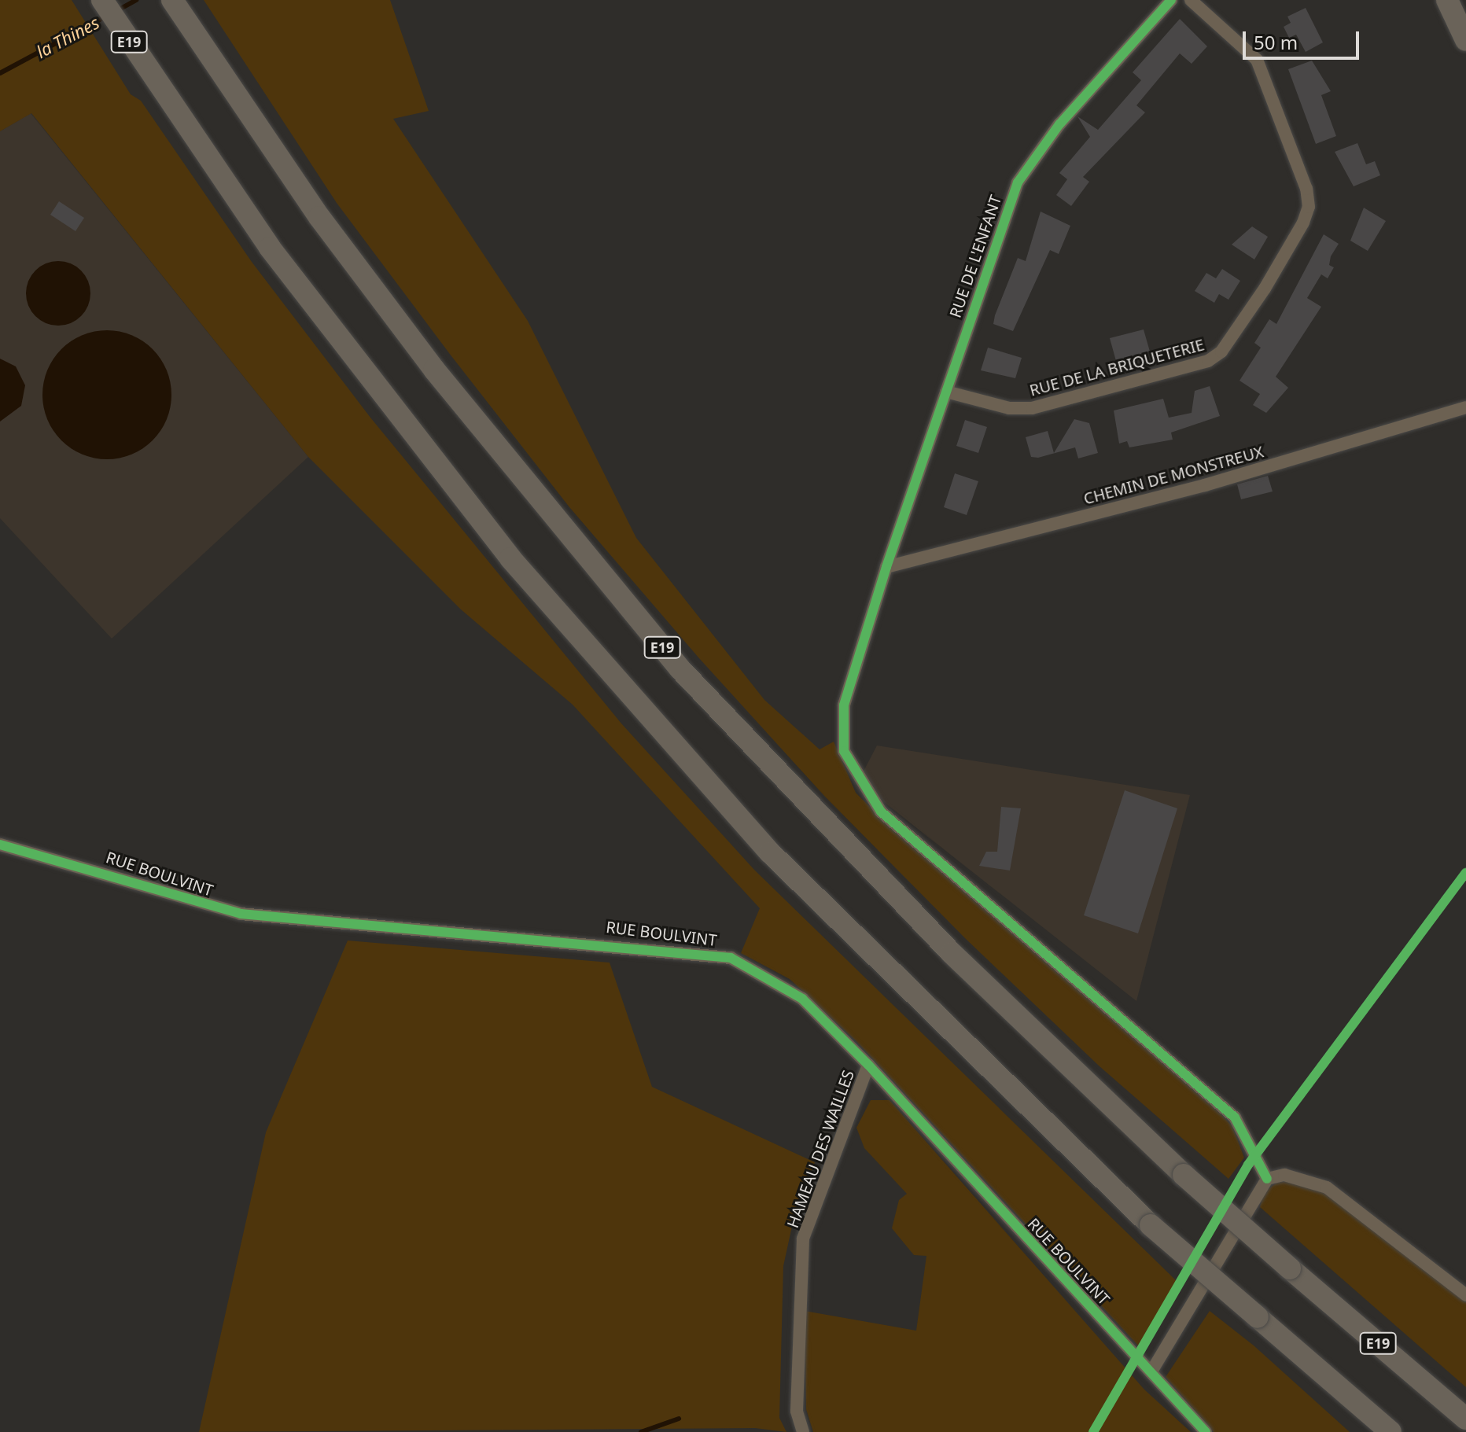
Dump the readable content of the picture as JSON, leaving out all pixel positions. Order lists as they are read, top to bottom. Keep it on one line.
{"streets":{"highway":["E19"],"street":["RUE DE L'ENFANT","RUE DE LA BRIQUETERIE","CHEMIN DE MONSTREUX","RUE BOULVINT","HAMEAU DES WAILLES"]},"crossings":[["RUE DE L'ENFANT","RUE DE LA BRIQUETERIE"],["RUE DE L'ENFANT","CHEMIN DE MONSTREUX"],["RUE BOULVINT","HAMEAU DES WAILLES"]],"water":["la Thines"],"scale_bar":"50 m"}
